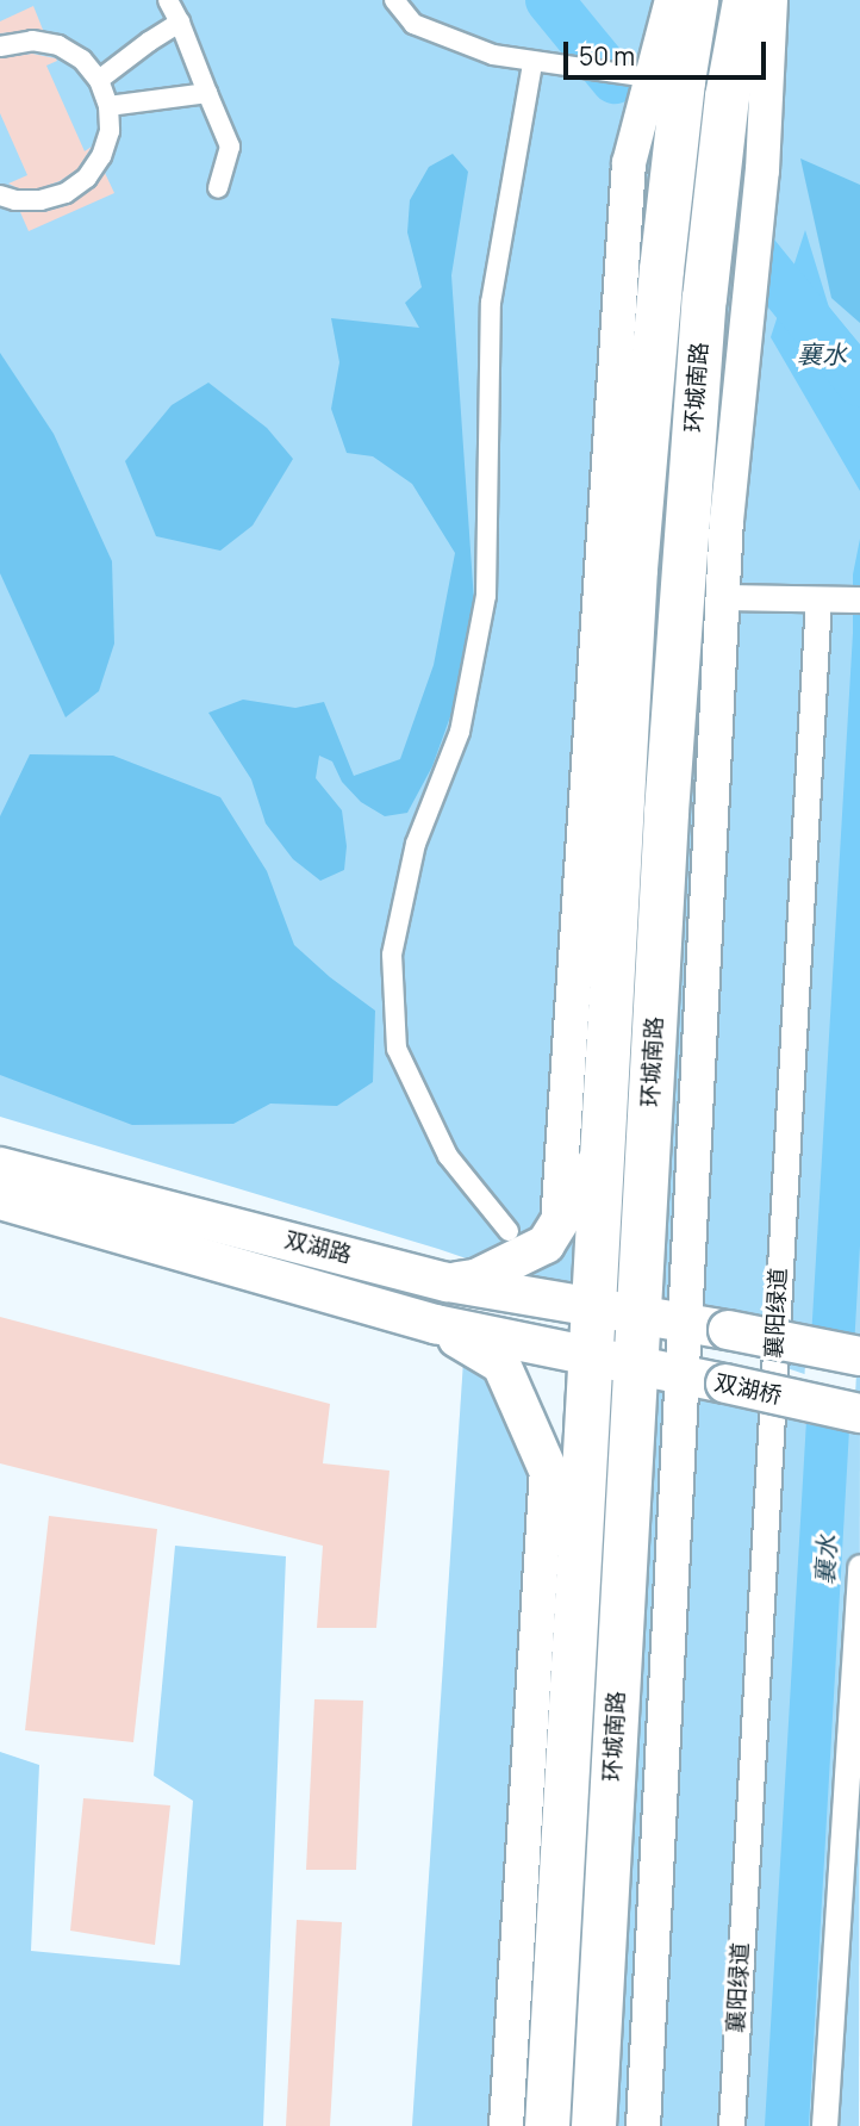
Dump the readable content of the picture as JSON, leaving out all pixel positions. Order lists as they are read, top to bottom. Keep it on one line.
{"streets":{"highway":["环城南路"],"main road":["双湖路","双湖桥"],"street":["襄阳绿道"]},"crossings":[["环城南路","双湖路"],["环城南路","双湖桥"],["双湖路","双湖桥"]],"water":["襄水"],"scale_bar":"50 m"}
